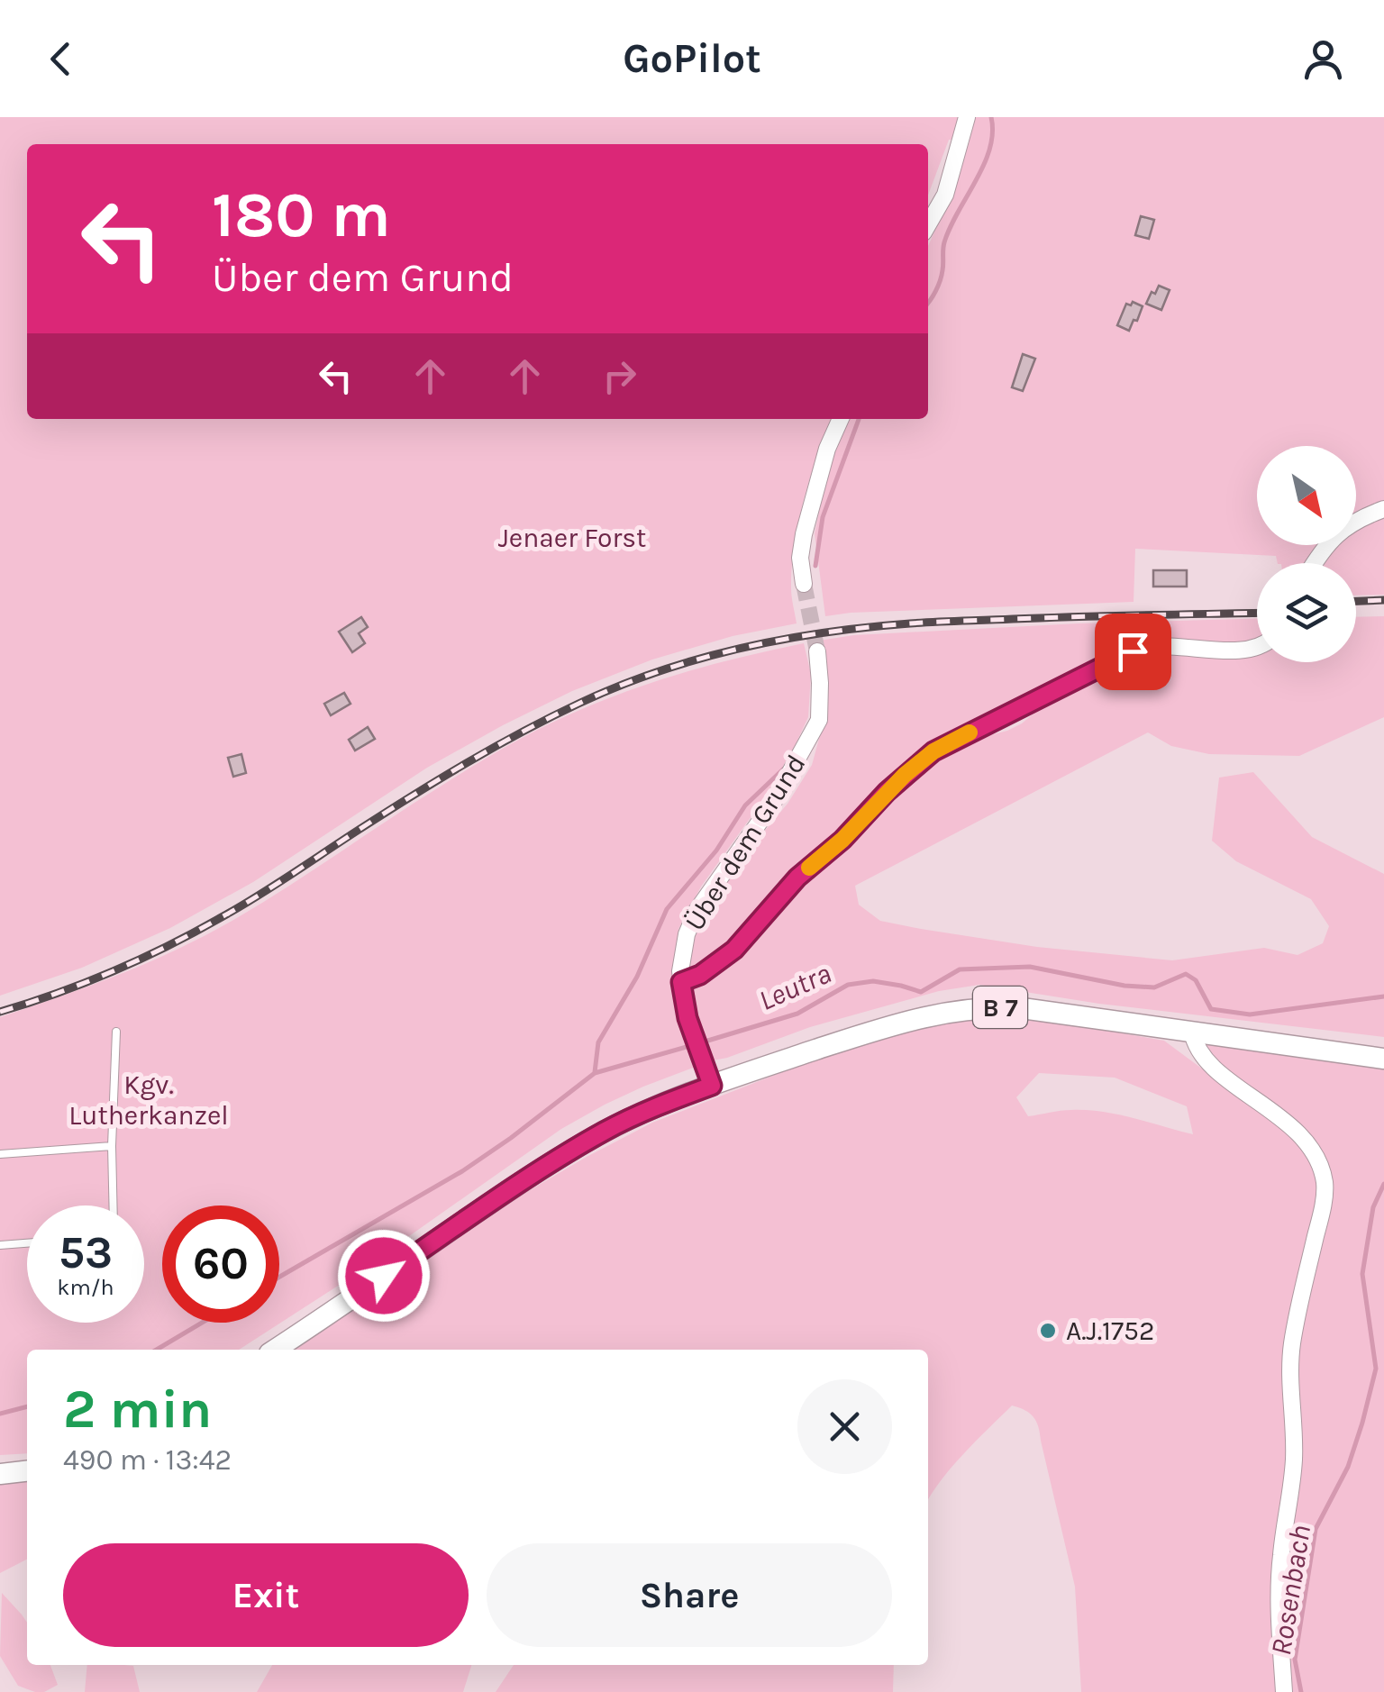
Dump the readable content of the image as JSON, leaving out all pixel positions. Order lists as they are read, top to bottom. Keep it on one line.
{"streets":{"main road":["B 7"],"street":["Über dem Grund"]},"crossings":[["Über dem Grund","B 7"]],"water":["Leutra","Rosenbach"],"parks":["Jenaer Forst","Kgv. Lutherkanzel"],"places":["A.J.1752"],"north":"bottom right","page":{"header":"GoPilot","turn":["180 m","Über dem Grund"],"speed":"53 km/h","limit":"60","heading":["2 min","490 m · 13:42"],"buttons":["Exit","Share"]}}
